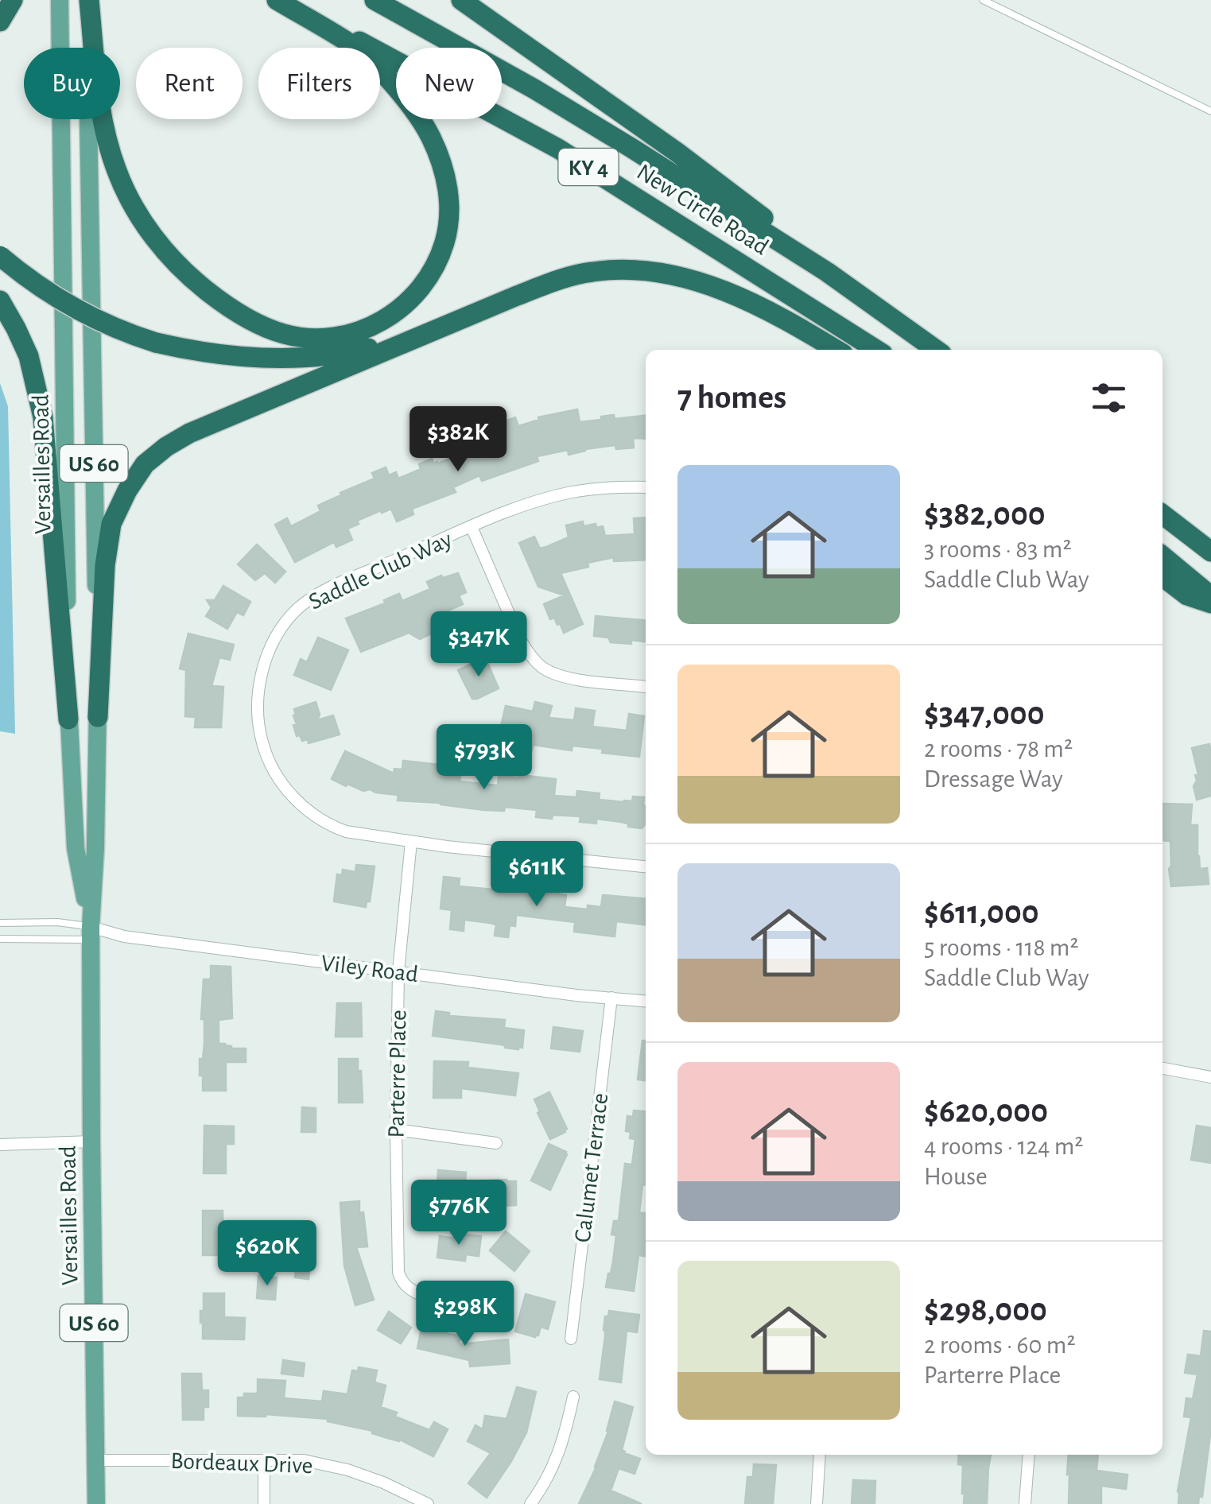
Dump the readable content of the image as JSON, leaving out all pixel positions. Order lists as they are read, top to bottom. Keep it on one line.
{"streets":{"highway":["KY 4","New Circle Road"],"main road":["US 60","Versailles Road"],"street":["Saddle Club Way","Viley Road","Parterre Place","Calumet Terrace","Bordeaux Drive"]},"crossings":[["Versailles Road","Viley Road"],["Versailles Road","Bordeaux Drive"],["Viley Road","Parterre Place"],["Viley Road","Calumet Terrace"]],"page":{"chip":["Buy","Rent","Filters","New"],"heading":"7 homes","price":["$382K","$347K","$793K","$611K","$776K","$620K","$298K"],"list":[{"name":"$382,000","note":"3 rooms · 83 m² · Saddle Club Way"},{"name":"$347,000","note":"2 rooms · 78 m² · Dressage Way"},{"name":"$611,000","note":"5 rooms · 118 m² · Saddle Club Way"},{"name":"$620,000","note":"4 rooms · 124 m² · House"},{"name":"$298,000","note":"2 rooms · 60 m² · Parterre Place"}]}}
